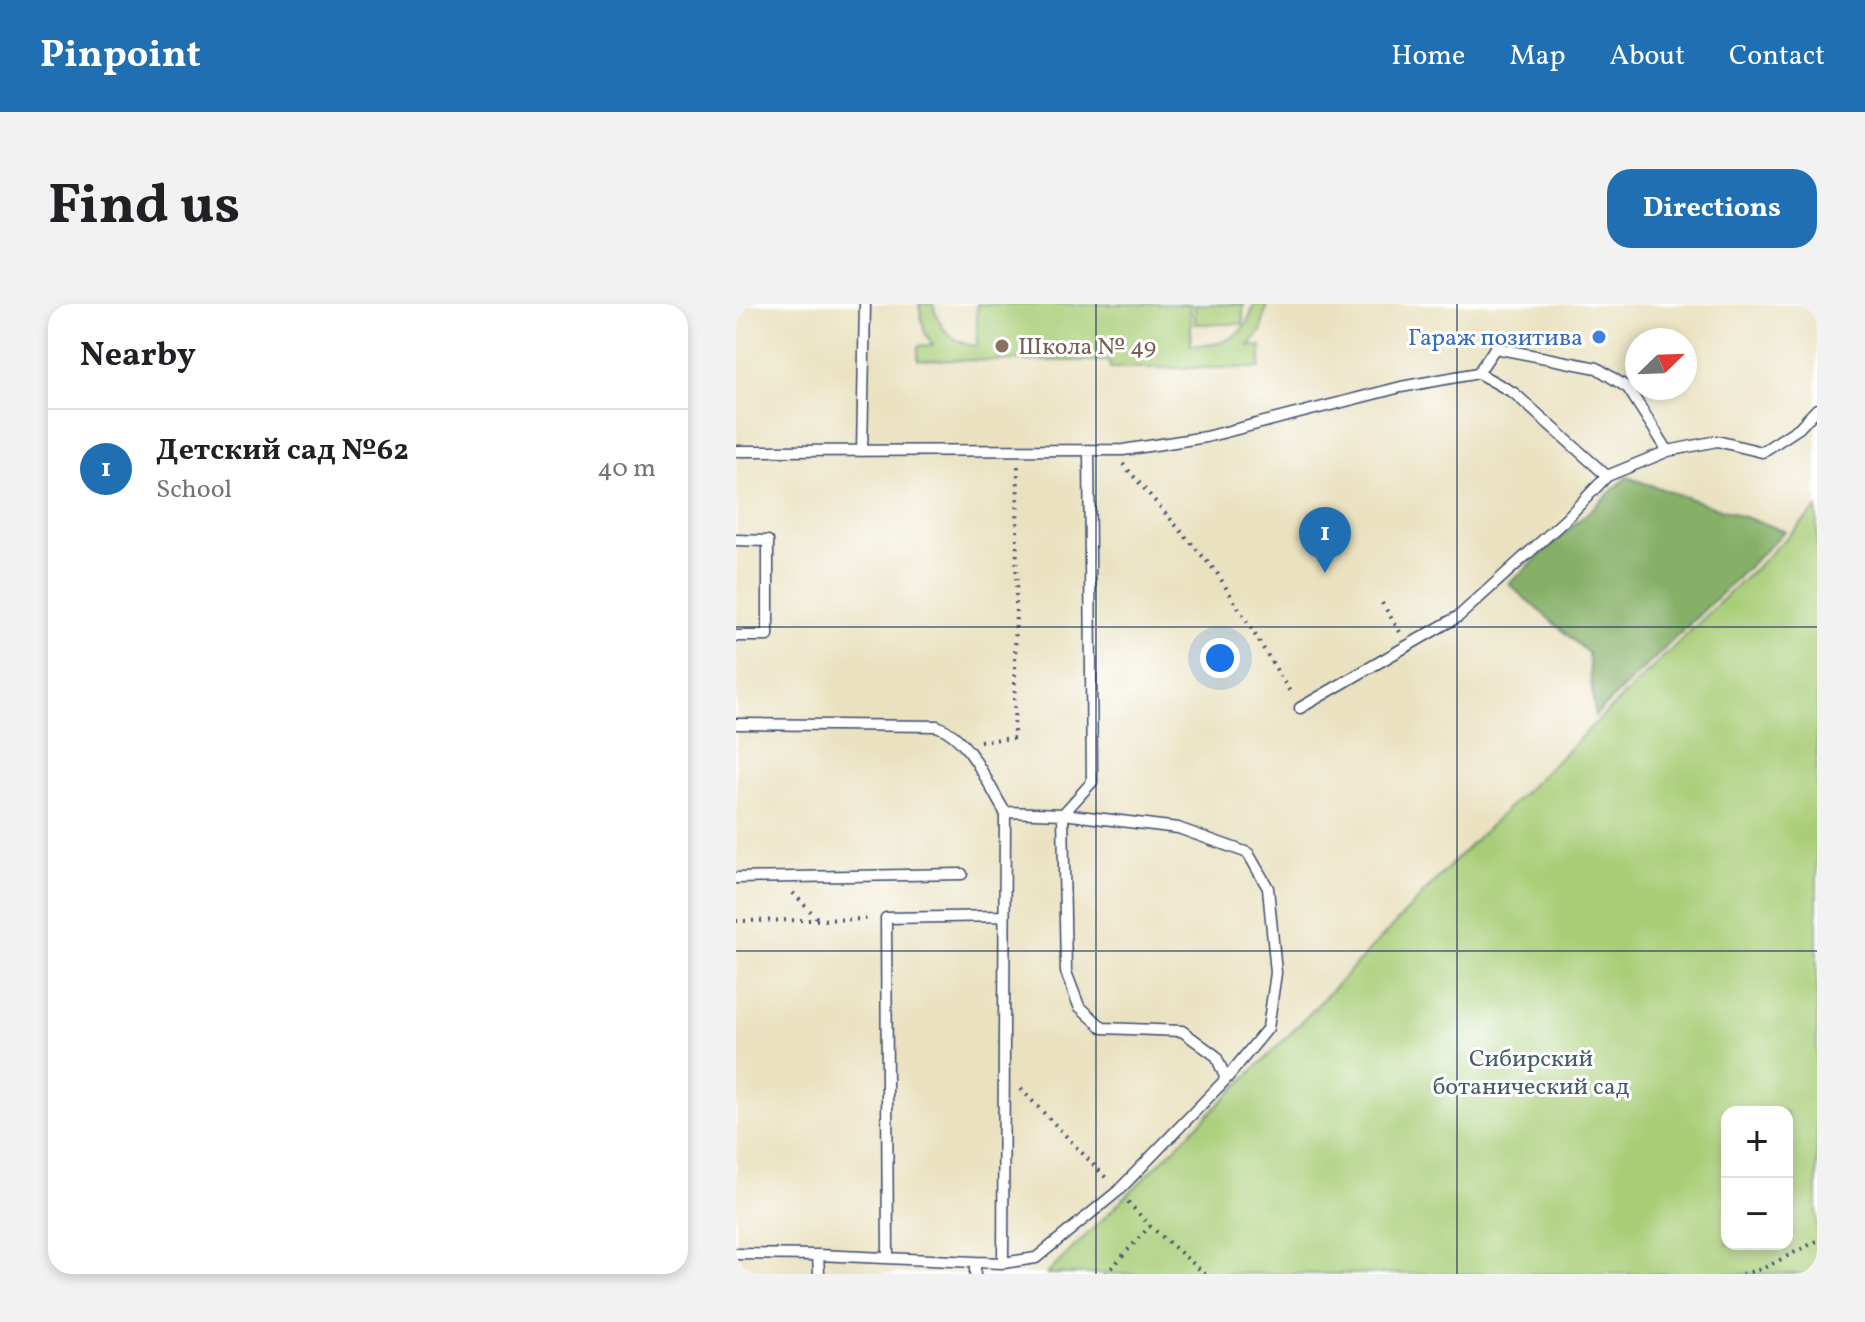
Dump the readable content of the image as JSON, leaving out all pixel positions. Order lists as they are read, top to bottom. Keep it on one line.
{"parks":["Сибирский ботанический сад"],"places":["Гараж позитива","Школа № 49"],"north":"top right","page":{"header":"Pinpoint","nav":["Home","Map","About","Contact"],"title":"Find us","buttons":"Directions","heading":"Nearby","list":[{"mark":"1","name":"Детский сад №62","note":"School","value":"40 m"}],"pins":"1","map_buttons":["+","−"]}}
